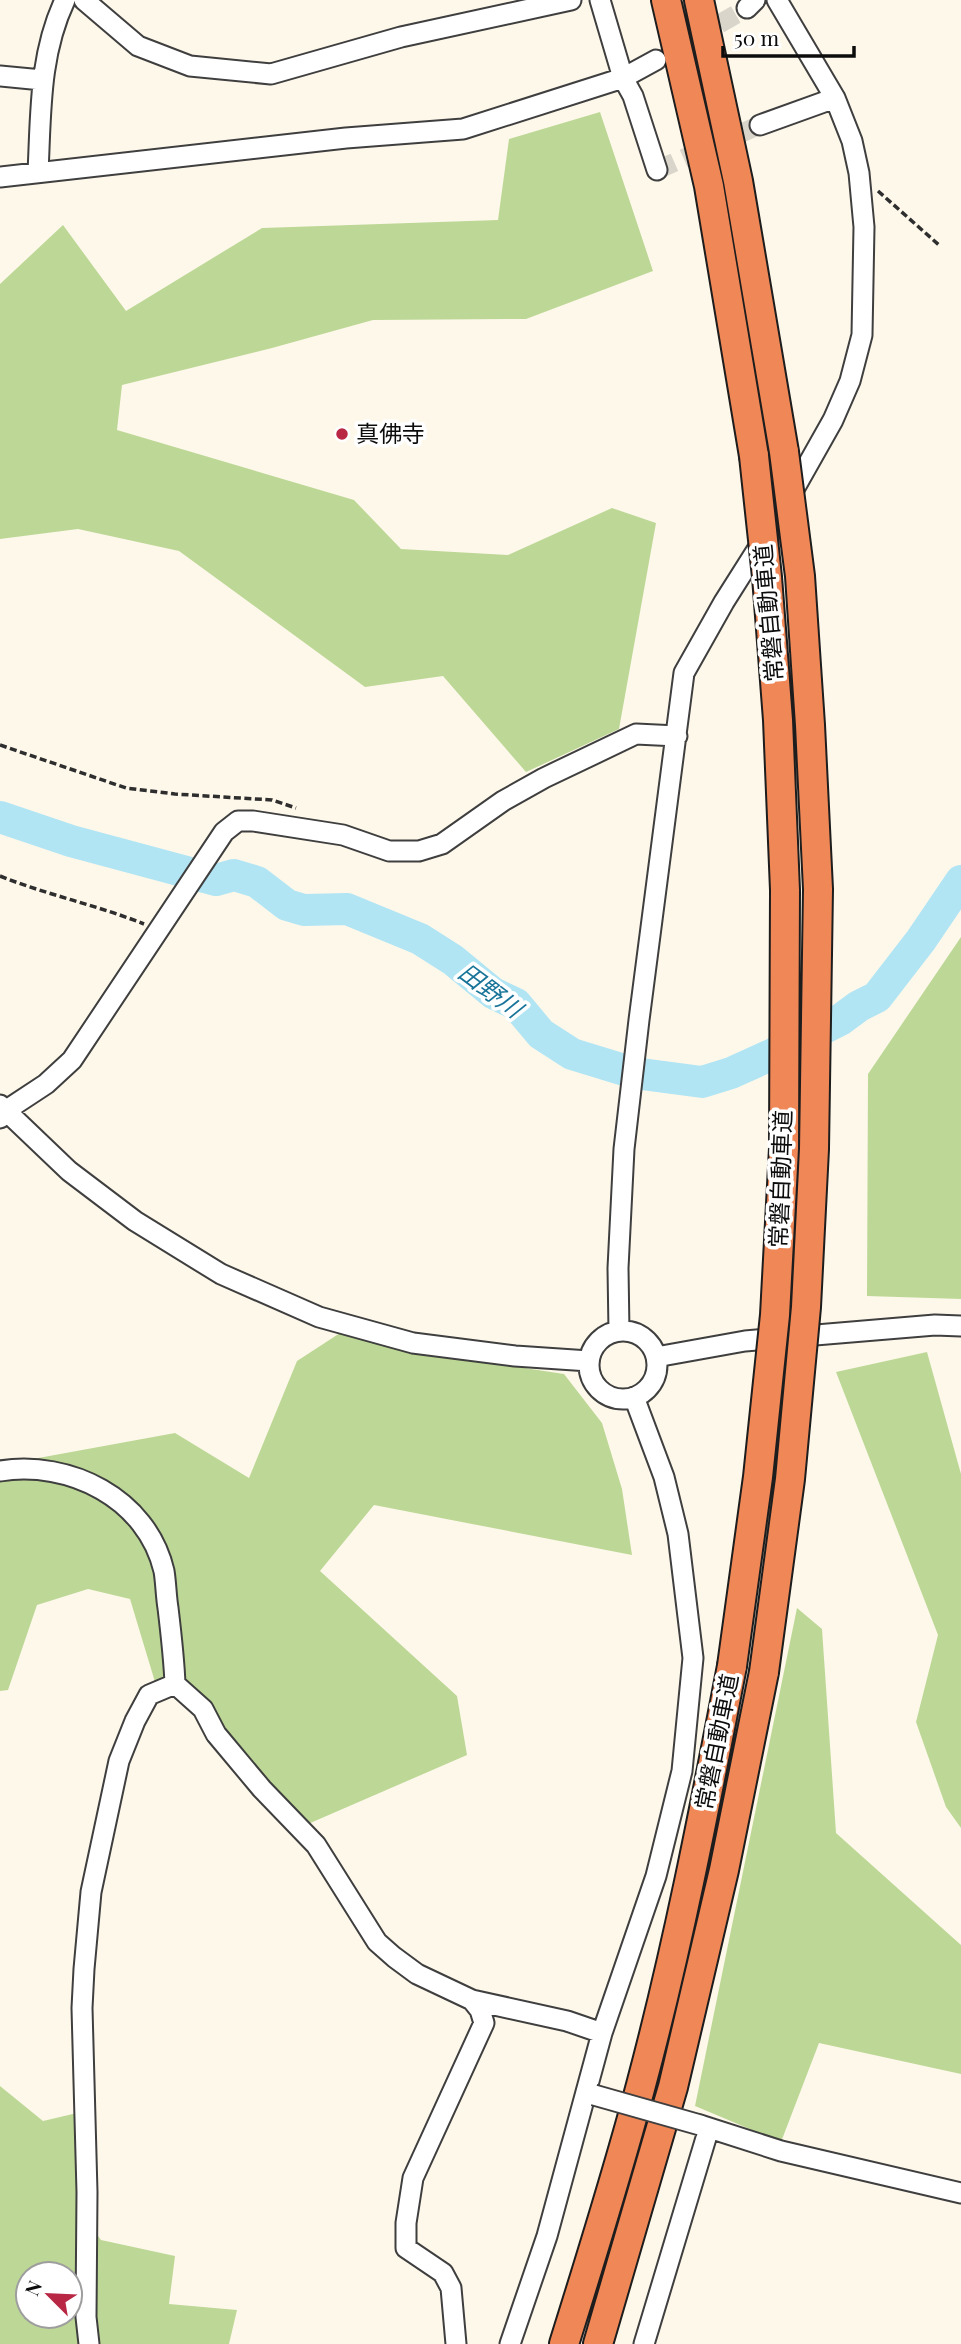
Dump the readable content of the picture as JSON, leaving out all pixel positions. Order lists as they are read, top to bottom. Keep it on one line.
{"streets":{"highway":["常磐自動車道"]},"water":["田野川"],"places":["真佛寺"],"scale_bar":"50 m","north":"top left"}
